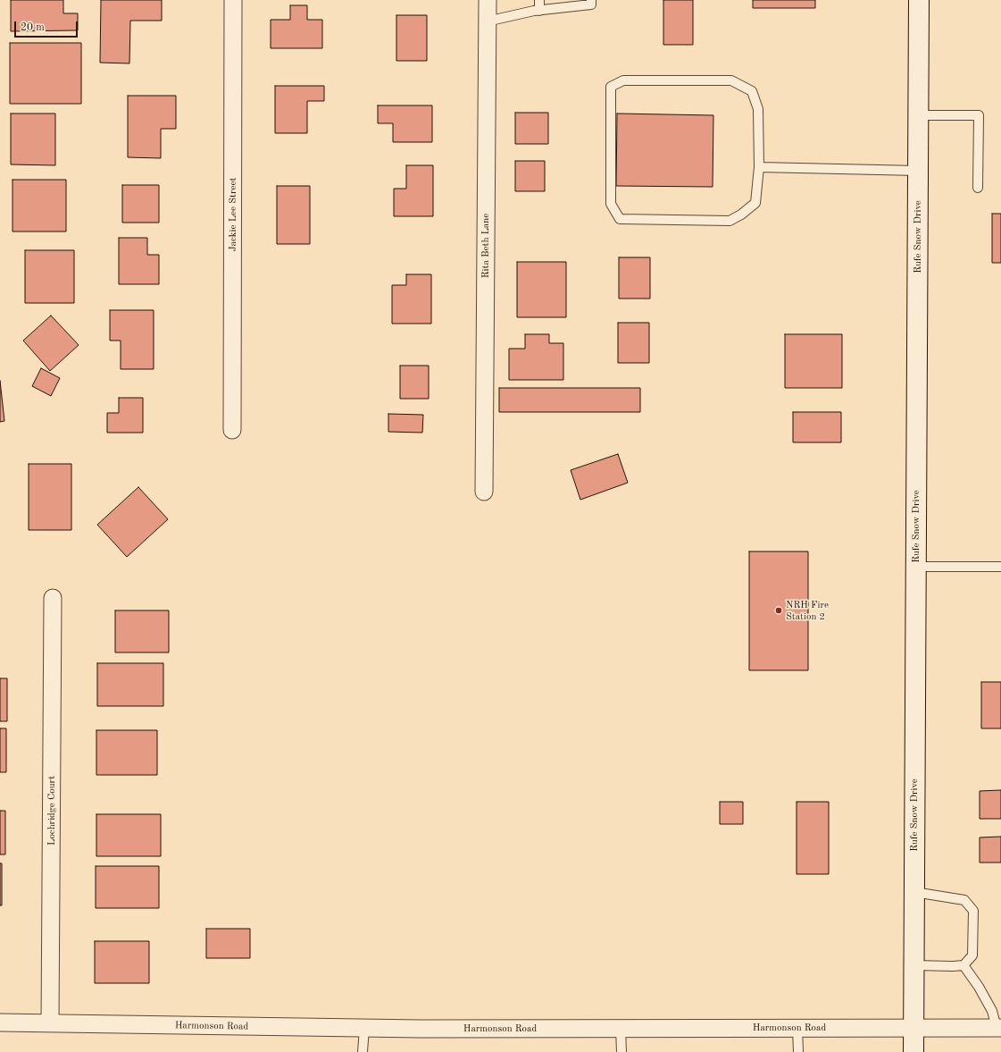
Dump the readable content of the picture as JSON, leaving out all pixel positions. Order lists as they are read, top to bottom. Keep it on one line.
{"streets":{"main road":["Rufe Snow Drive"],"street":["Jackie Lee Street","Rita Beth Lane","Lochridge Court","Harmonson Road"]},"crossings":[["Rufe Snow Drive","Harmonson Road"],["Lochridge Court","Harmonson Road"]],"places":["NRH Fire Station 2"],"scale_bar":"20 m"}
